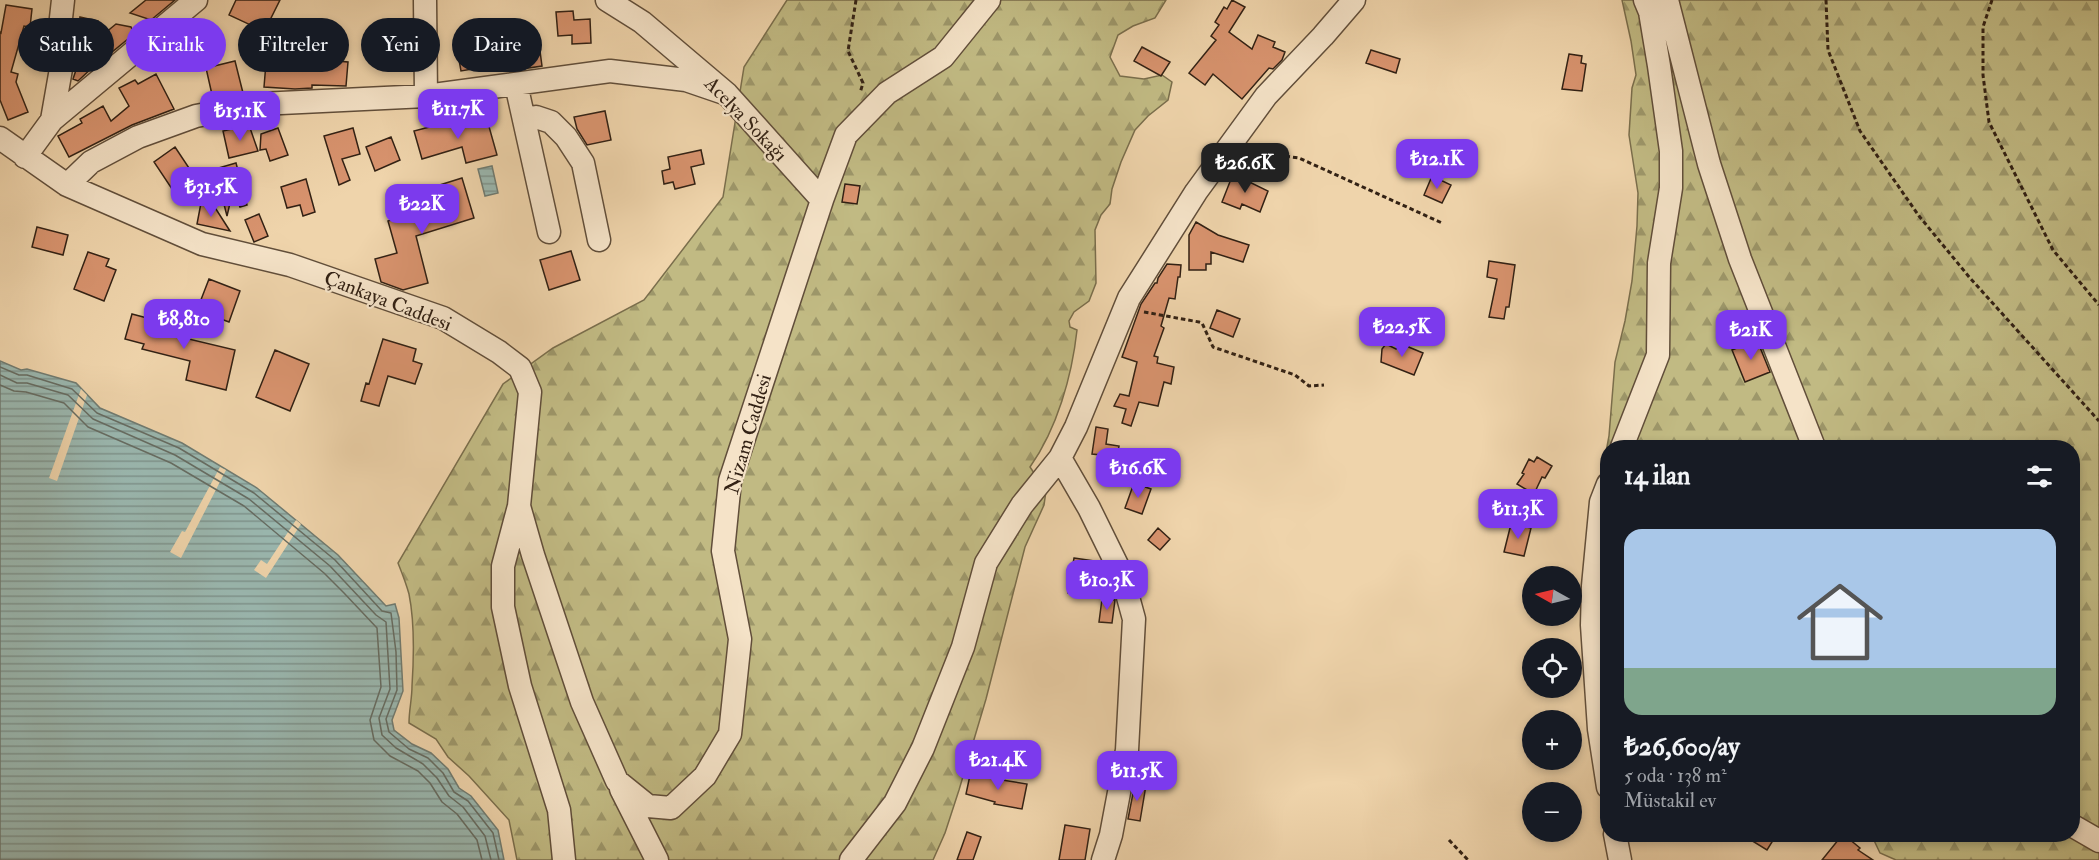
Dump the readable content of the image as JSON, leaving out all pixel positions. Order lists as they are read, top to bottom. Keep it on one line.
{"streets":{"street":["Acelya Sokağı","Çankaya Caddesi","Nizam Caddesi"]},"crossings":[["Acelya Sokağı","Nizam Caddesi"],["Çankaya Caddesi","Nizam Caddesi"]],"north":"left","page":{"chip":["Satılık","Kiralık","Filtreler","Yeni","Daire"],"price":["₺11.7K","₺15.1K","₺12.1K","₺26.6K","₺31.5K","₺22K","₺8,810","₺22.5K","₺21K","₺16.6K","₺11.3K","₺10.3K","₺21.4K","₺11.5K"],"heading":"14 ilan","list":[{"name":"₺26,600/ay","note":"5 oda · 138 m² · Müstakil ev"}],"map_buttons":["+","−"]}}
